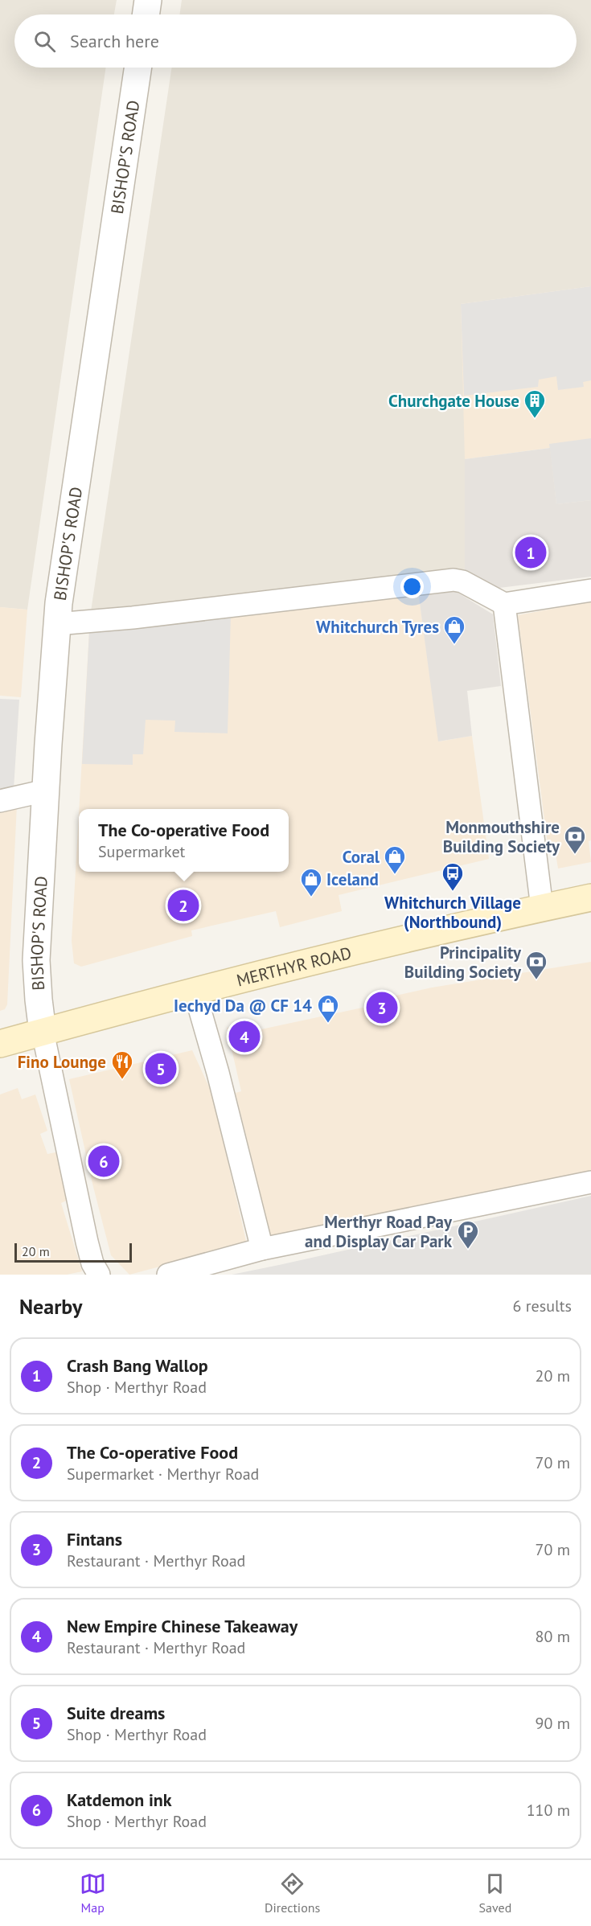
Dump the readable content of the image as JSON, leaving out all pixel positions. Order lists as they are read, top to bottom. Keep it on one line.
{"streets":{"street":["BISHOP'S ROAD","MERTHYR ROAD"]},"crossings":[["BISHOP'S ROAD","MERTHYR ROAD"]],"places":{"building":["Churchgate House"],"shop":["Whitchurch Tyres","Coral","Iceland","Iechyd Da @ CF 14"],"bank":["Monmouthshire Building Society","Principality Building Society"],"bus stop":["Whitchurch Village (Northbound)"],"restaurant":["Fino Lounge"],"parking":["Merthyr Road Pay and Display Car Park"]},"scale_bar":"20 m","page":{"search":"Search here","pins":["1","2","3","4","5","6"],"popup":["The Co-operative Food","Supermarket"],"scale":"20 m","heading":["Nearby","6 results"],"list":[{"mark":"1","name":"Crash Bang Wallop","note":"Shop · Merthyr Road","value":"20 m"},{"mark":"2","name":"The Co-operative Food","note":"Supermarket · Merthyr Road","value":"70 m"},{"mark":"3","name":"Fintans","note":"Restaurant · Merthyr Road","value":"70 m"},{"mark":"4","name":"New Empire Chinese Takeaway","note":"Restaurant · Merthyr Road","value":"80 m"},{"mark":"5","name":"Suite dreams","note":"Shop · Merthyr Road","value":"90 m"},{"mark":"6","name":"Katdemon ink","note":"Shop · Merthyr Road","value":"110 m"}],"nav":["Map","Directions","Saved"]}}
